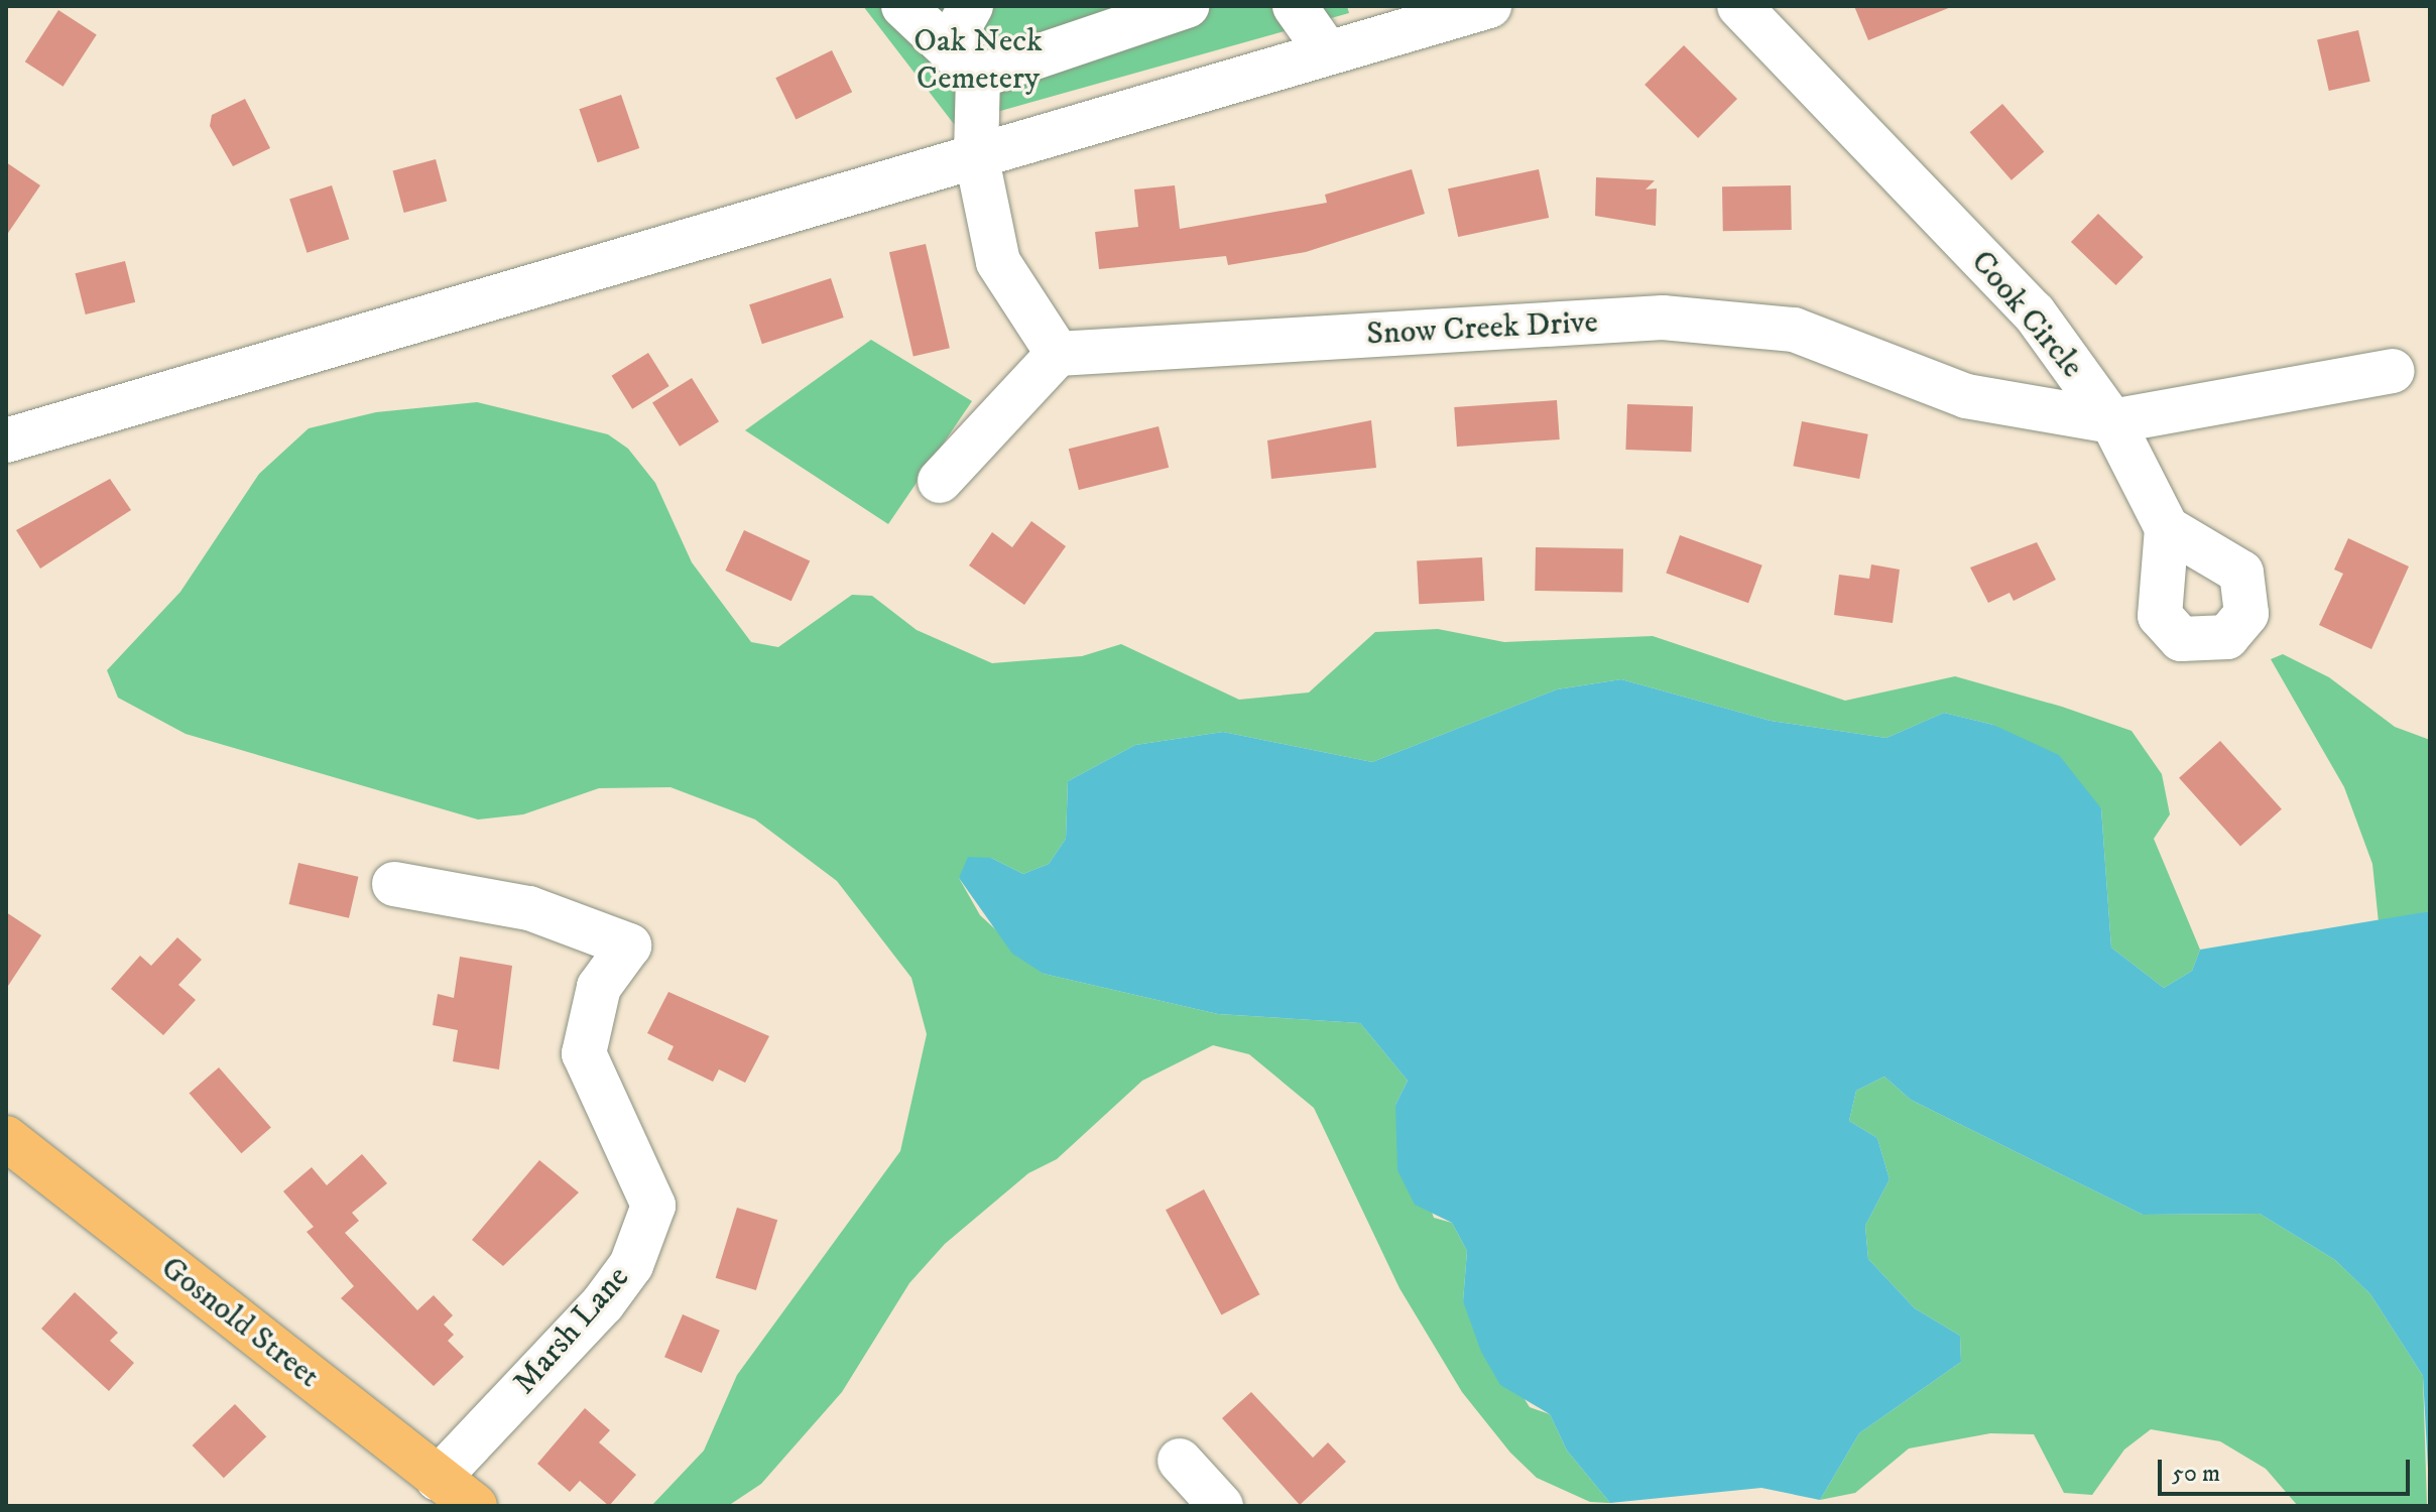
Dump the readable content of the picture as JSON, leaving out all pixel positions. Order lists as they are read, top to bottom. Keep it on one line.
{"streets":{"main road":["Gosnold Street"],"street":["Cook Circle","Snow Creek Drive","Marsh Lane"]},"crossings":[["Cook Circle","Snow Creek Drive"],["Gosnold Street","Marsh Lane"]],"parks":["Oak Neck Cemetery"],"scale_bar":"50 m"}
